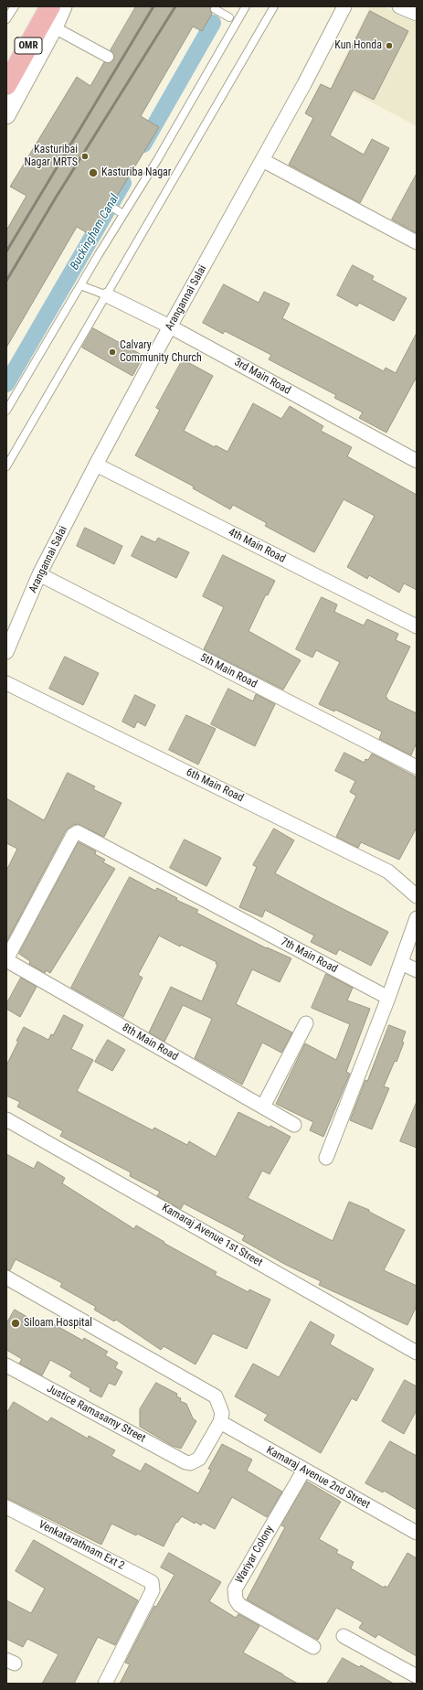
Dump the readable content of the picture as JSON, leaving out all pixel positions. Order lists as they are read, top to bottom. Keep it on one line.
{"streets":{"main road":["OMR"],"street":["Arangannai Salai","3rd Main Road","4th Main Road","5th Main Road","6th Main Road","7th Main Road","8th Main Road","Kamaraj Avenue 1st Street","Justice Ramasamy Street","Kamaraj Avenue 2nd Street","Venkatarathnam Ext 2","Wariyar Colony"]},"crossings":[["Arangannai Salai","3rd Main Road"],["Arangannai Salai","4th Main Road"],["Arangannai Salai","5th Main Road"],["7th Main Road","8th Main Road"],["Justice Ramasamy Street","Kamaraj Avenue 2nd Street"],["Kamaraj Avenue 2nd Street","Wariyar Colony"]],"water":["Buckingham Canal"],"places":["Kun Honda","Kasturibai Nagar MRTS","Kasturiba Nagar","Calvary Community Church","Siloam Hospital"]}
